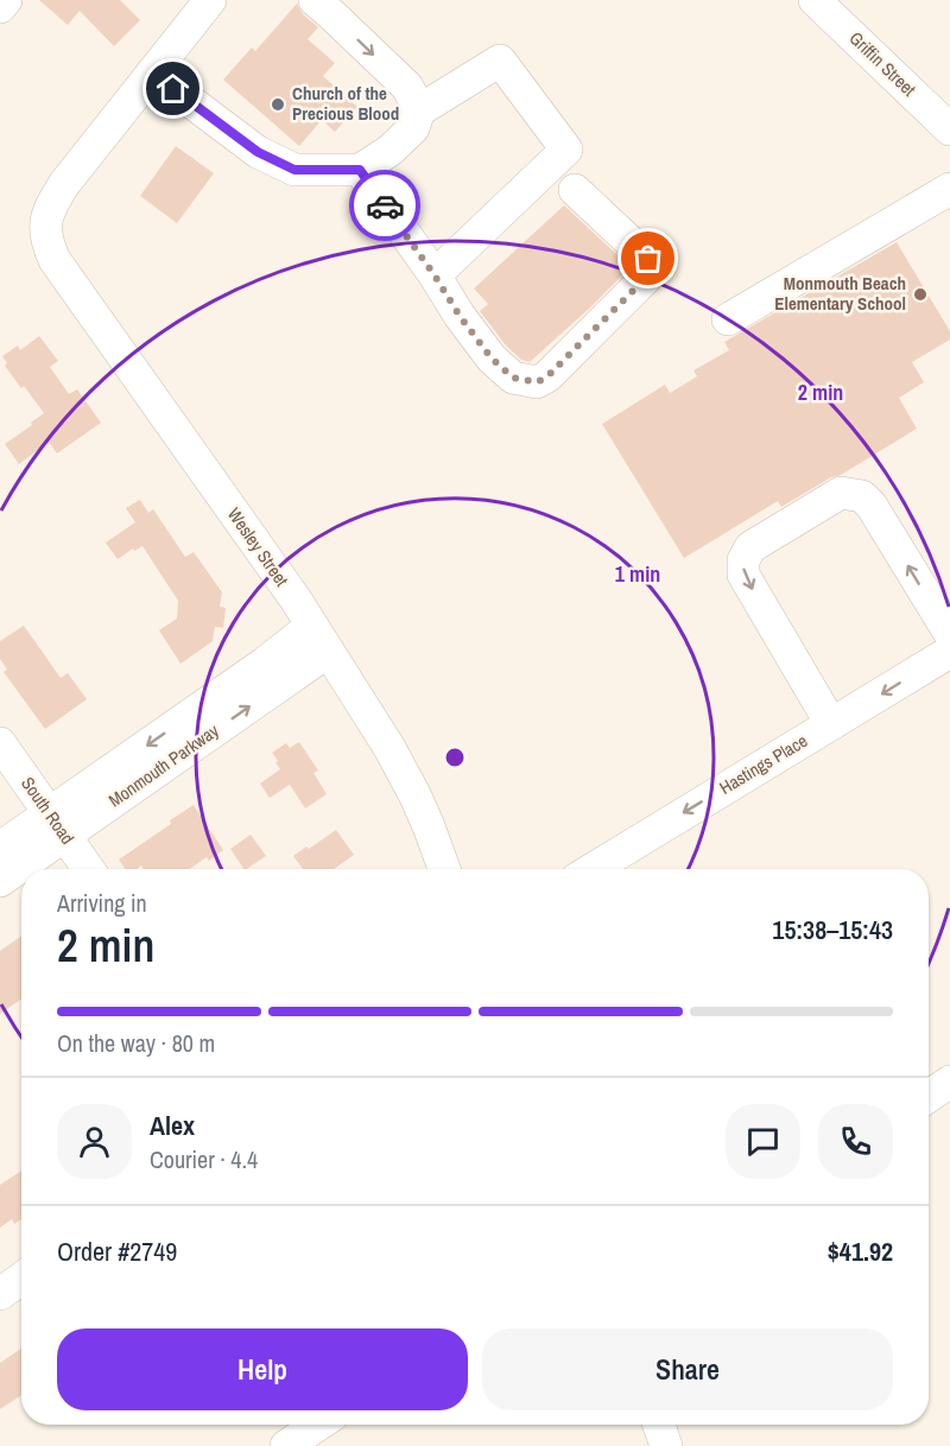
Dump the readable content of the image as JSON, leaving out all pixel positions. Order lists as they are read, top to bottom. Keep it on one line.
{"streets":{"street":["Griffin Street","Wesley Street","Hastings Place","Monmouth Parkway","South Road"]},"crossings":[["Wesley Street","Monmouth Parkway"],["Monmouth Parkway","South Road"]],"one_way":["Hastings Place"],"places":["Church of the Precious Blood","Monmouth Beach Elementary School"],"page":{"heading":["2 min","Arriving in","15:38–15:43"],"panel":["Alex","Courier · 4.4","Order #2749","$41.92"],"bar":"On the way · 80 m","buttons":["Help","Share"]},"rings":["2 min","1 min"]}
